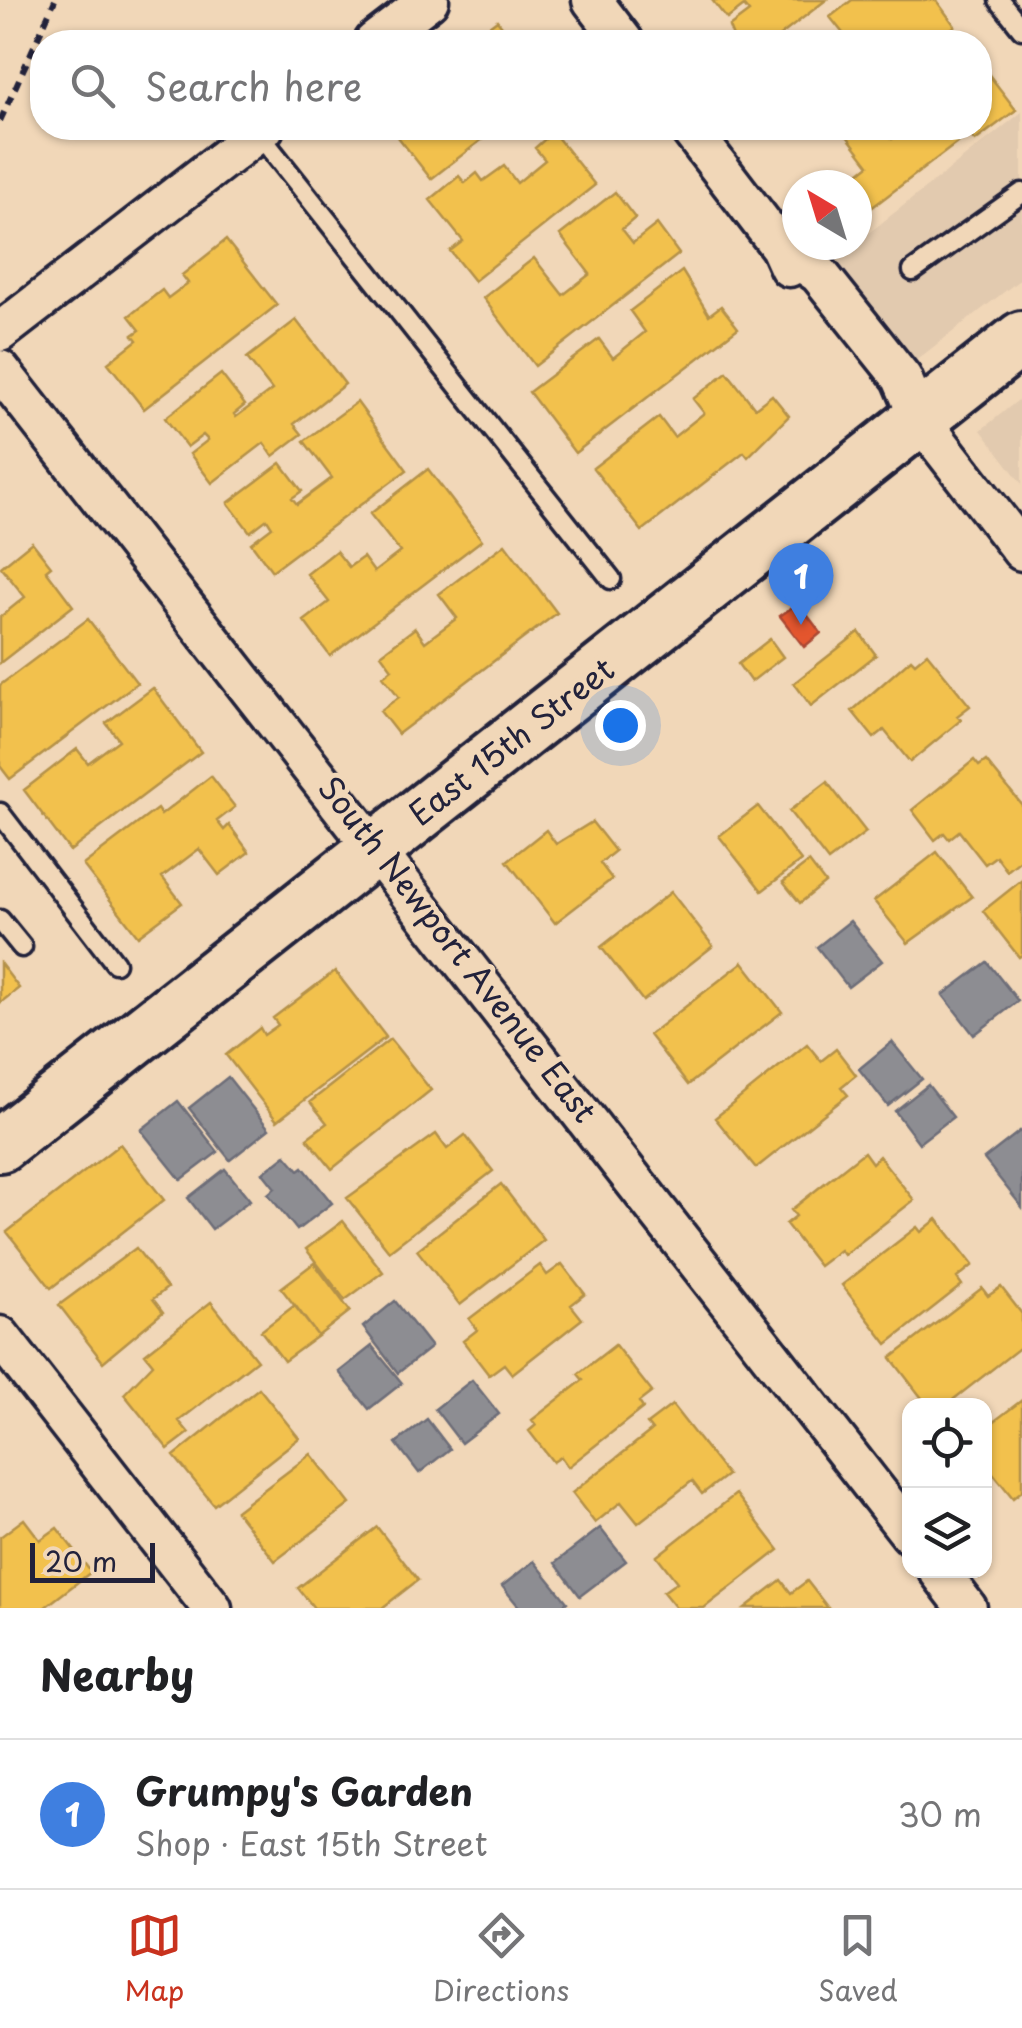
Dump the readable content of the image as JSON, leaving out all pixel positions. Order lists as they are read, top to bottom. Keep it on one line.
{"streets":{"main road":["East 15th Street"],"street":["South Newport Avenue East"]},"crossings":[["East 15th Street","South Newport Avenue East"]],"scale_bar":"20 m","north":"top left","page":{"search":"Search here","pins":"1","scale":"20 m","heading":"Nearby","list":[{"mark":"1","name":"Grumpy's Garden","note":"Shop · East 15th Street","value":"30 m"}],"nav":["Map","Directions","Saved"]}}
